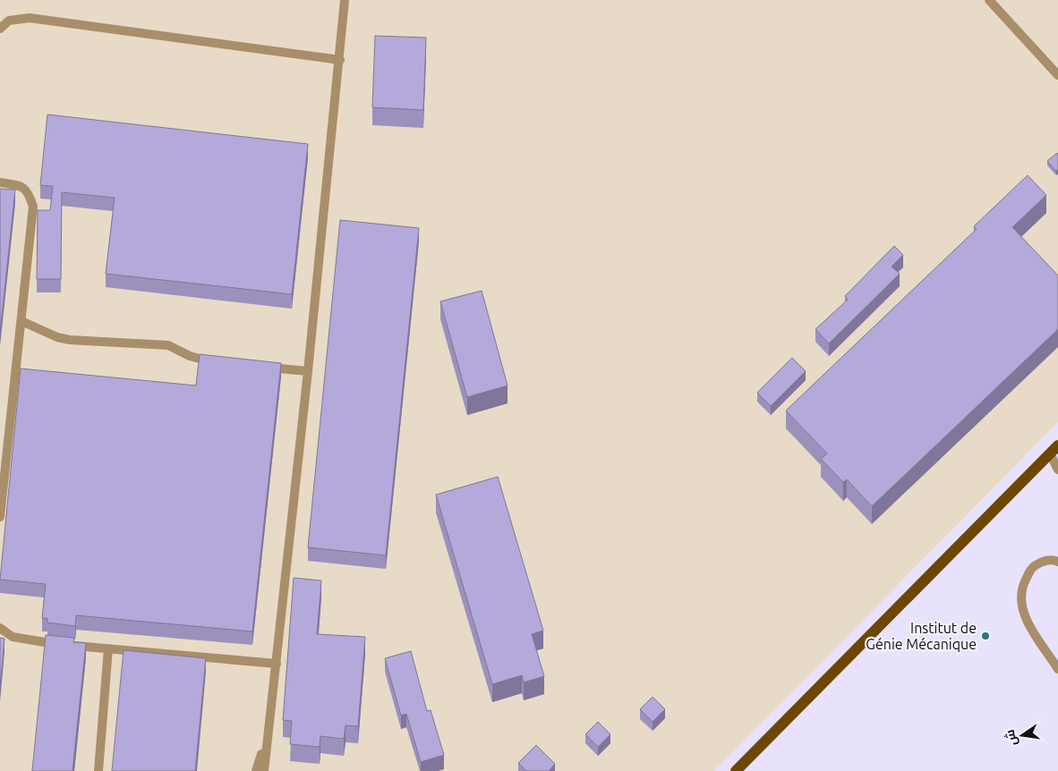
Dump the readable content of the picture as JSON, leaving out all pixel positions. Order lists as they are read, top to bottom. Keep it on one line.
{"places":["Institut de Génie Mécanique"],"north":"left"}
